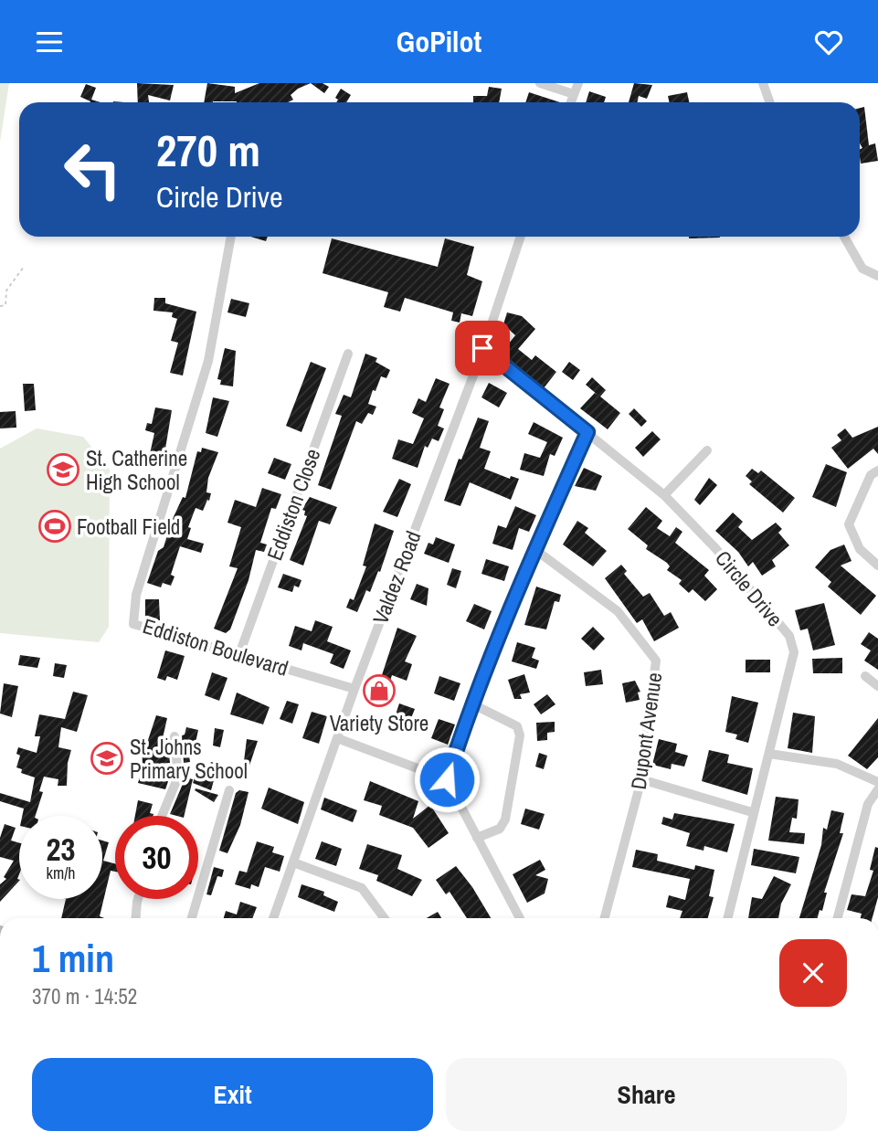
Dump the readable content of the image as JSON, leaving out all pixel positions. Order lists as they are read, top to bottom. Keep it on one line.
{"streets":{"street":["Eddiston Close","Valdez Road","Circle Drive","Eddiston Boulevard","Dupont Avenue"]},"crossings":[["Eddiston Close","Eddiston Boulevard"],["Valdez Road","Circle Drive"],["Valdez Road","Eddiston Boulevard"]],"places":{"school or university":["St. Catherine High School","St. Johns Primary School"],"sports":["Football Field"],"shop":["Variety Store"]},"page":{"header":"GoPilot","turn":["270 m","Circle Drive"],"speed":"23 km/h","limit":"30","heading":["1 min","370 m · 14:52"],"buttons":["Exit","Share"]}}
